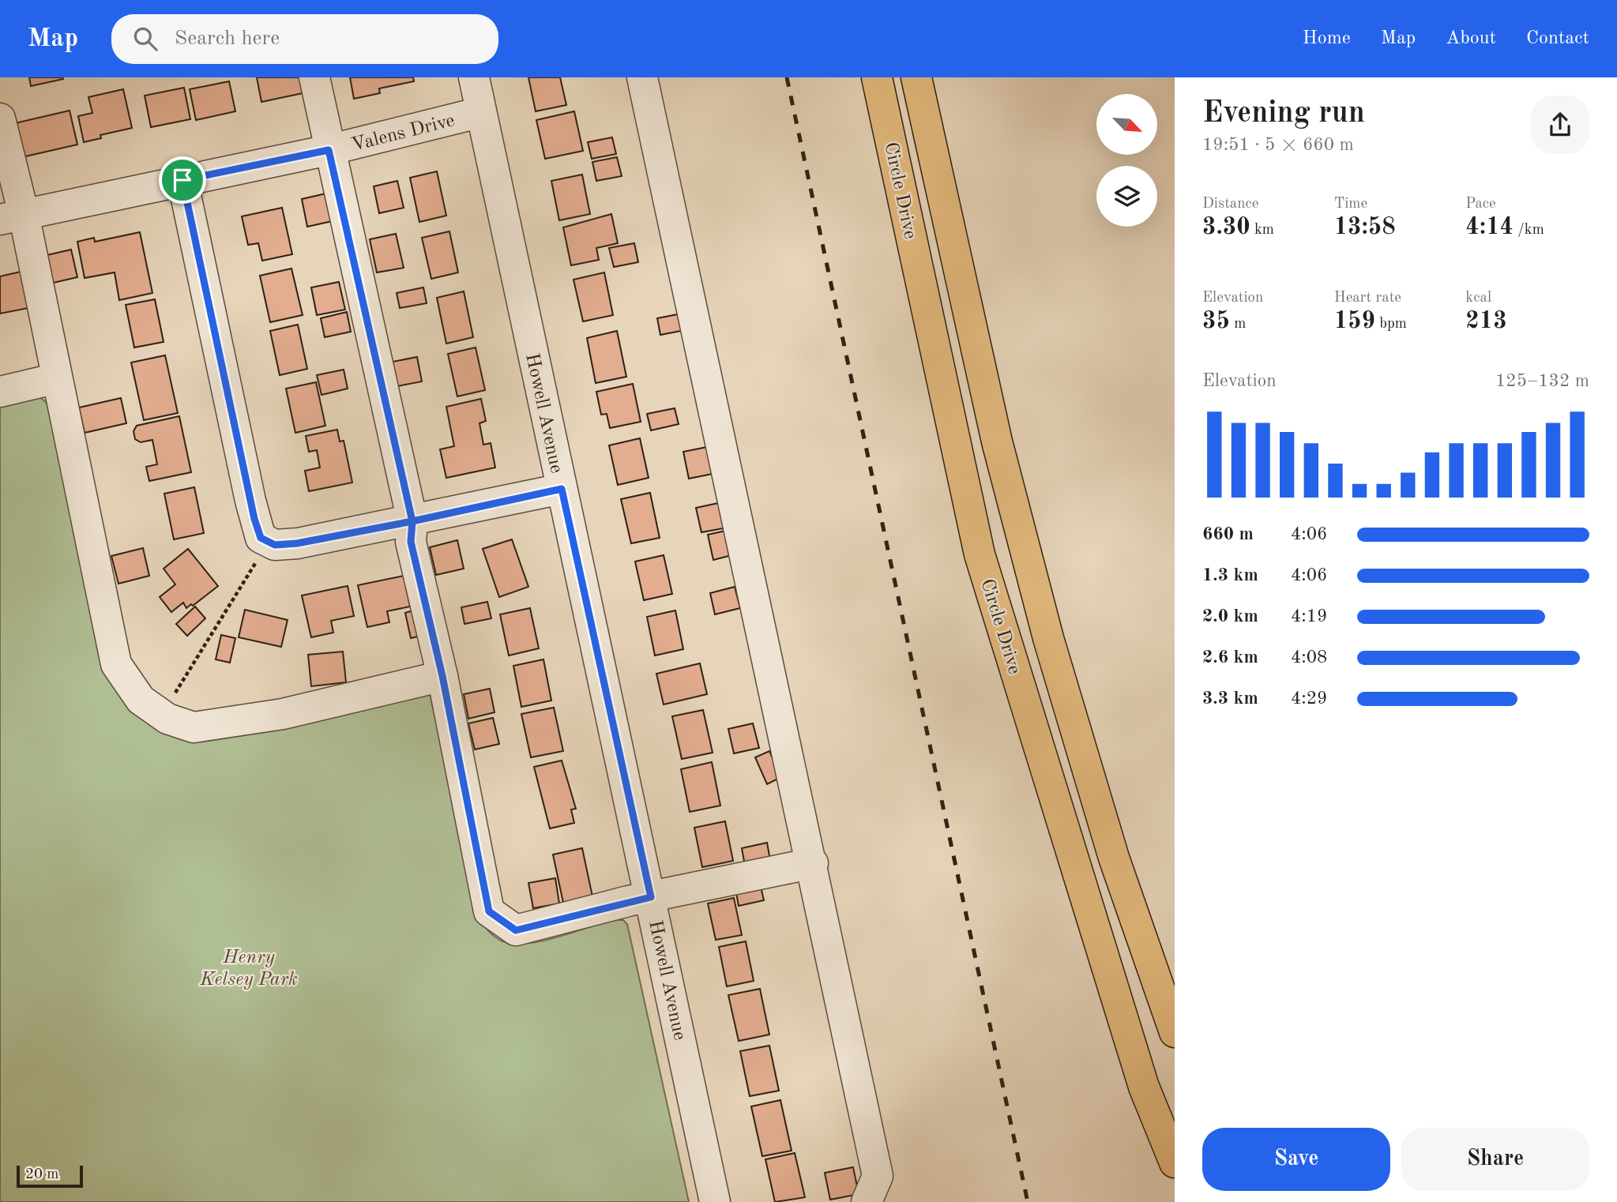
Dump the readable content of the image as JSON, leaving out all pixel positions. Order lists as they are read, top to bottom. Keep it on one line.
{"streets":{"highway":["Circle Drive"],"street":["Valens Drive","Howell Avenue"]},"crossings":[["Valens Drive","Howell Avenue"]],"parks":["Henry Kelsey Park"],"scale_bar":"20 m","north":"bottom right","page":{"header":"Map","search":"Search here","nav":["Home","Map","About","Contact"],"heading":["Evening run","19:51 · 5 × 660 m"],"stats":[["Distance","3.30 km"],["Time","13:58"],["Pace","4:14 /km"],["Elevation","35 m"],["Heart rate","159 bpm"],["kcal","213"]],"chart":["Elevation","125–132 m"],"list":[{"name":"660 m","note":"4:06"},{"name":"1.3 km","note":"4:06"},{"name":"2.0 km","note":"4:19"},{"name":"2.6 km","note":"4:08"},{"name":"3.3 km","note":"4:29"}],"buttons":["Save","Share"],"scale":"20 m"}}
